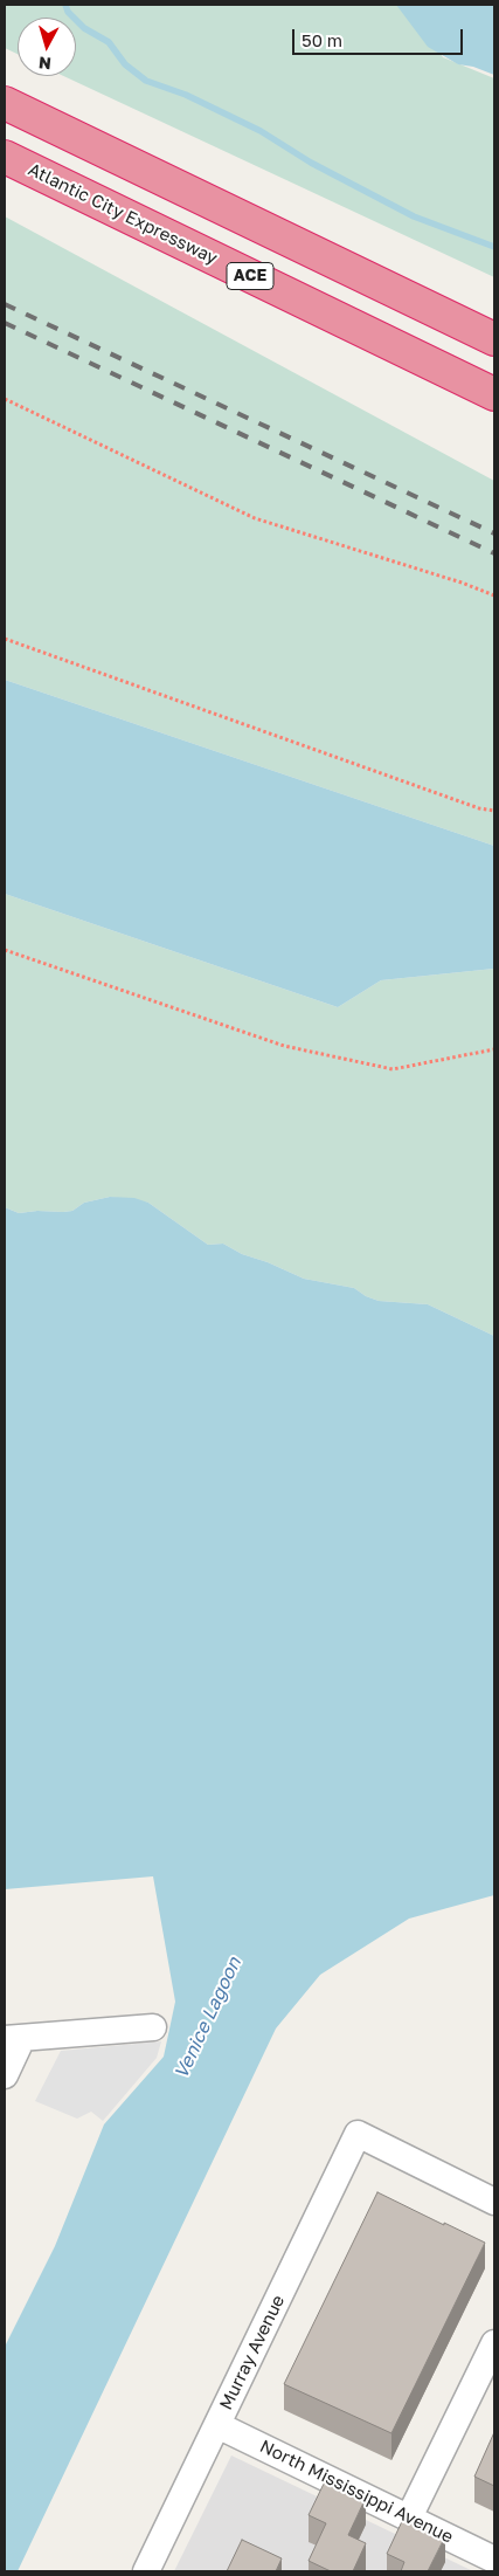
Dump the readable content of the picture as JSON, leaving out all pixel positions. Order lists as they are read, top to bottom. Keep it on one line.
{"streets":{"highway":["Atlantic City Expressway","ACE"],"street":["Murray Avenue","North Mississippi Avenue"]},"crossings":[["Murray Avenue","North Mississippi Avenue"]],"water":["Venice Lagoon"],"scale_bar":"50 m","north":"bottom"}
